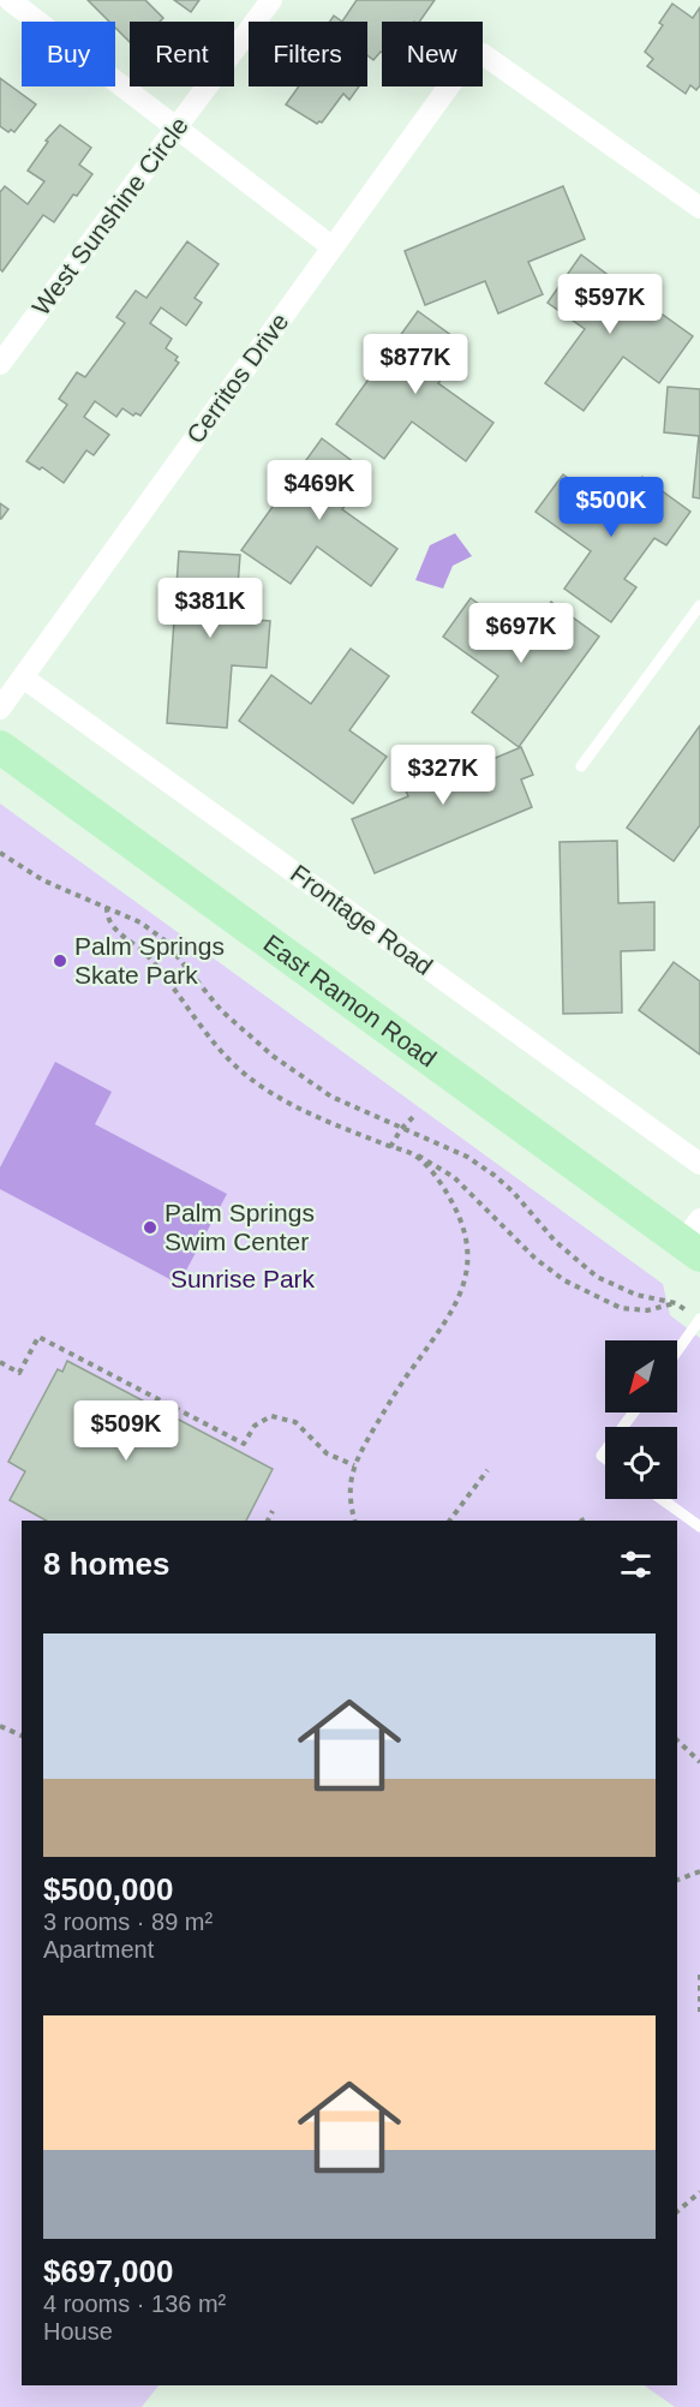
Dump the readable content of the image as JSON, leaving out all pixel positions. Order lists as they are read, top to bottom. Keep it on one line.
{"streets":{"main road":["East Ramon Road"],"street":["West Sunshine Circle","Cerritos Drive","Frontage Road"]},"crossings":[["Cerritos Drive","Frontage Road"]],"parks":["Sunrise Park"],"places":["Palm Springs Skate Park","Palm Springs Swim Center"],"north":"bottom left","page":{"chip":["Buy","Rent","Filters","New"],"price":["$597K","$877K","$469K","$500K","$381K","$697K","$327K","$509K"],"heading":"8 homes","list":[{"name":"$500,000","note":"3 rooms · 89 m² · Apartment"},{"name":"$697,000","note":"4 rooms · 136 m² · House"}]}}
